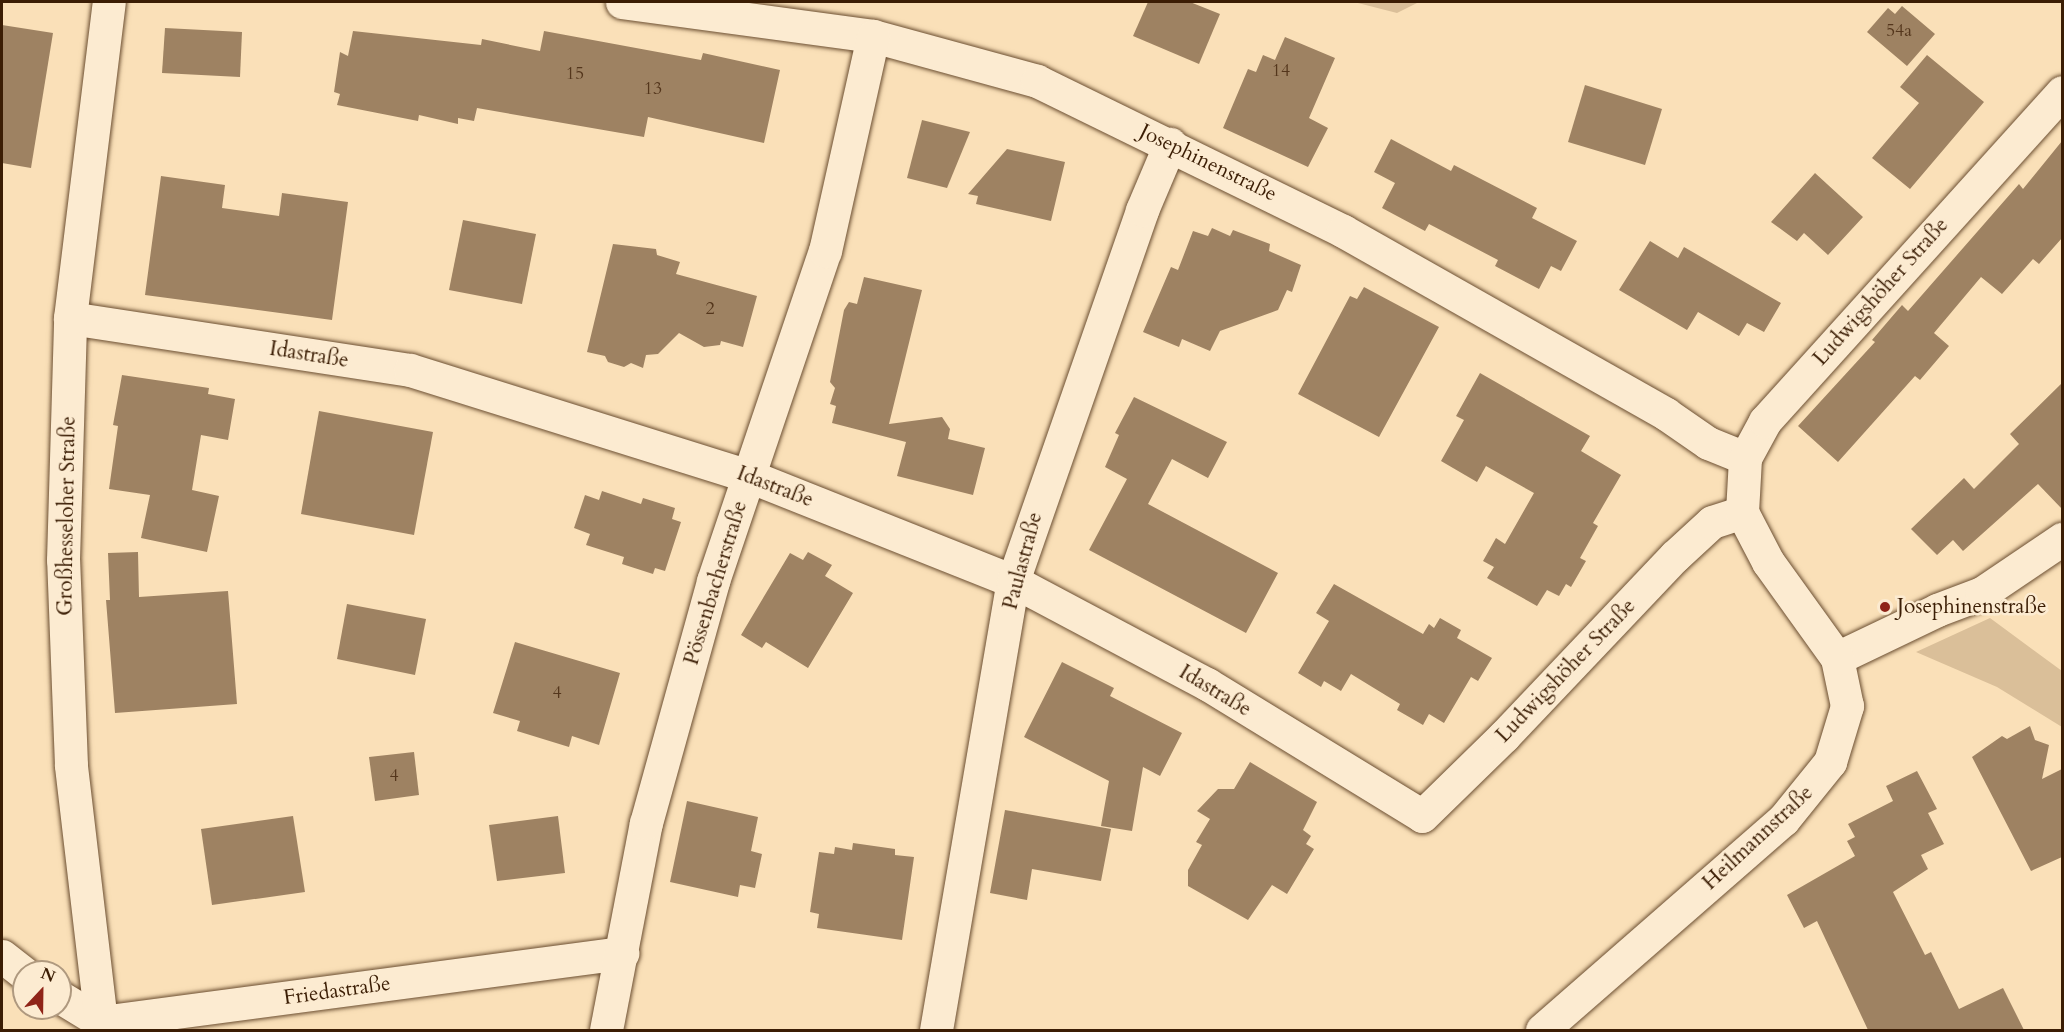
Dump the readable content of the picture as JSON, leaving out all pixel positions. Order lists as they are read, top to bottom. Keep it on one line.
{"streets":{"street":["Josephinenstraße","Ludwigshöher Straße","Idastraße","Großhesseloher Straße","Paulastraße","Pössenbacherstraße","Heilmannstraße","Friedastraße"]},"crossings":[["Josephinenstraße","Ludwigshöher Straße"],["Josephinenstraße","Paulastraße"],["Josephinenstraße","Pössenbacherstraße"],["Ludwigshöher Straße","Idastraße"],["Idastraße","Großhesseloher Straße"],["Idastraße","Paulastraße"],["Idastraße","Pössenbacherstraße"],["Großhesseloher Straße","Friedastraße"],["Pössenbacherstraße","Friedastraße"]],"places":["Josephinenstraße"],"house_numbers":["54a","14","15","13","2","4","4"],"north":"top"}
